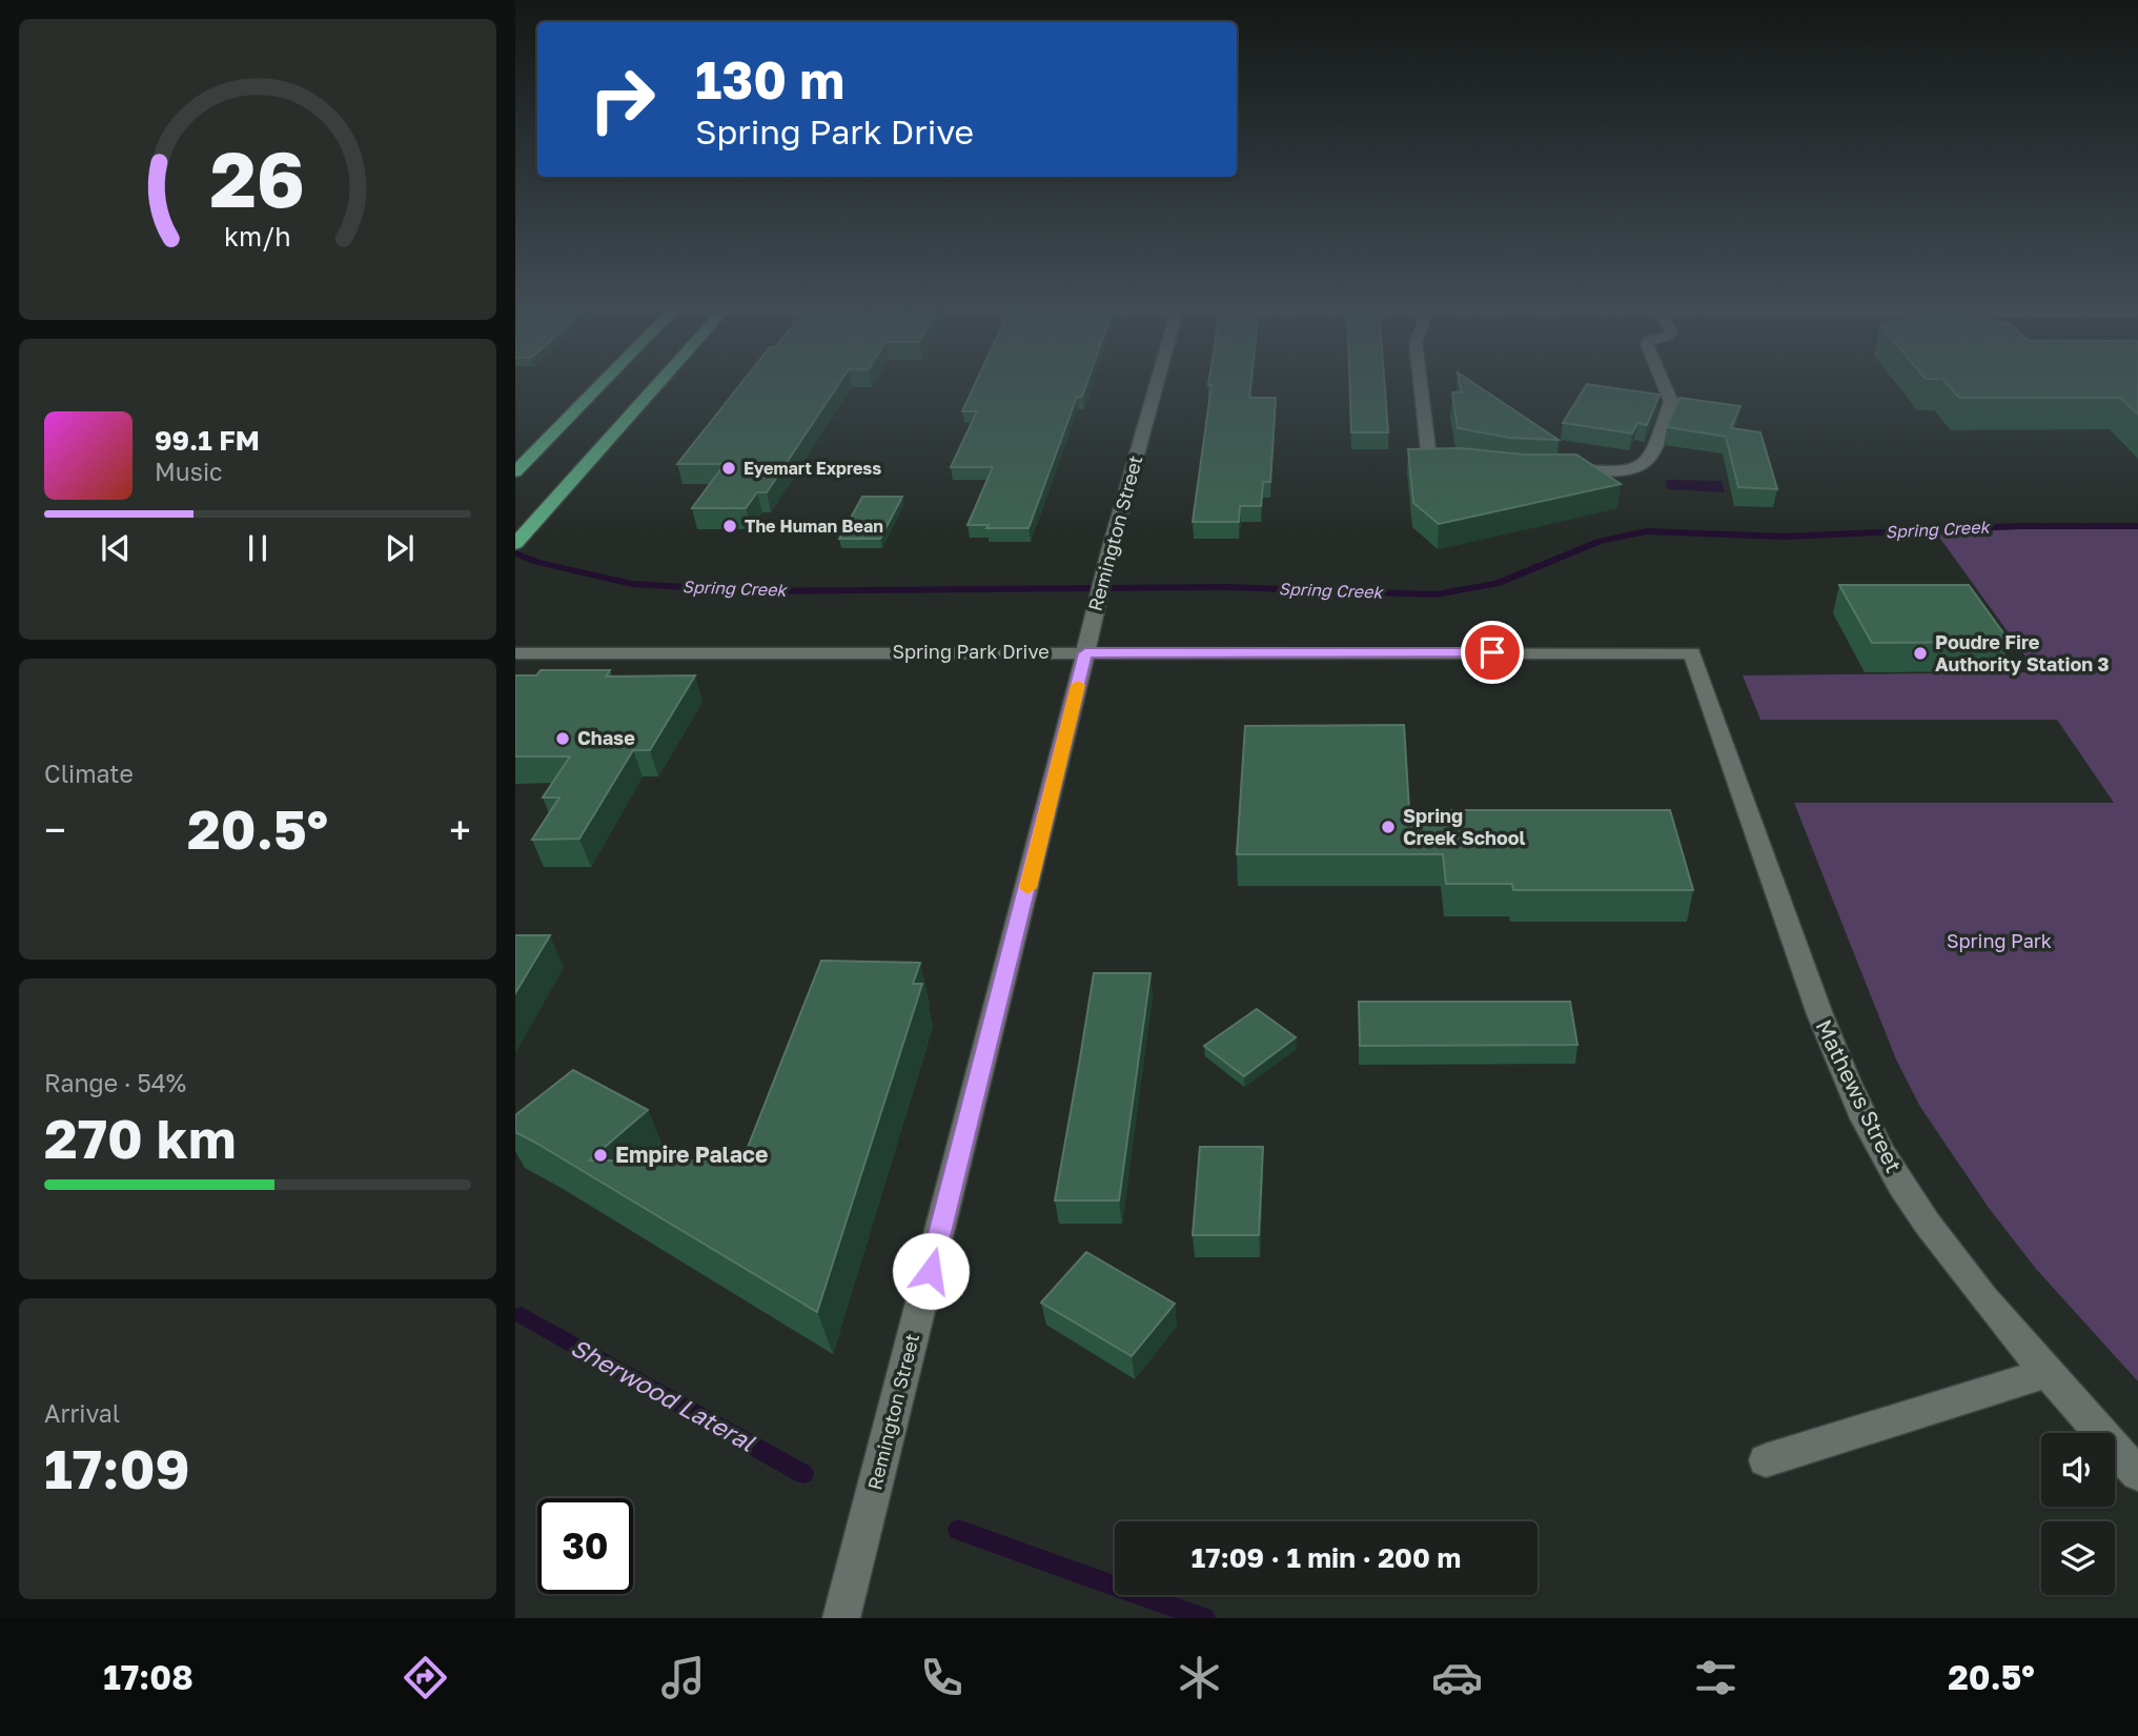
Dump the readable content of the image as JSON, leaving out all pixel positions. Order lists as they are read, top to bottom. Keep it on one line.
{"streets":{"street":["Remington Street","Spring Park Drive","Mathews Street"]},"crossings":[["Remington Street","Spring Park Drive"],["Spring Park Drive","Mathews Street"]],"water":["Spring Creek","Sherwood Lateral"],"parks":["Spring Park"],"places":["Eyemart Express","The Human Bean","Poudre Fire Authority Station 3","Chase","Spring Creek School","Empire Palace"],"page":{"turn":["130 m","Spring Park Drive"],"song":["99.1 FM","Music"],"tile":["Climate",["Range · 54%","270 km"],["Arrival","17:09"]],"heat":["−","20.5°","+"],"limit":"30","trip":"17:09 · 1 min · 200 m","tabs":["17:08","20.5°"],"gauge":["26","km/h"]}}
